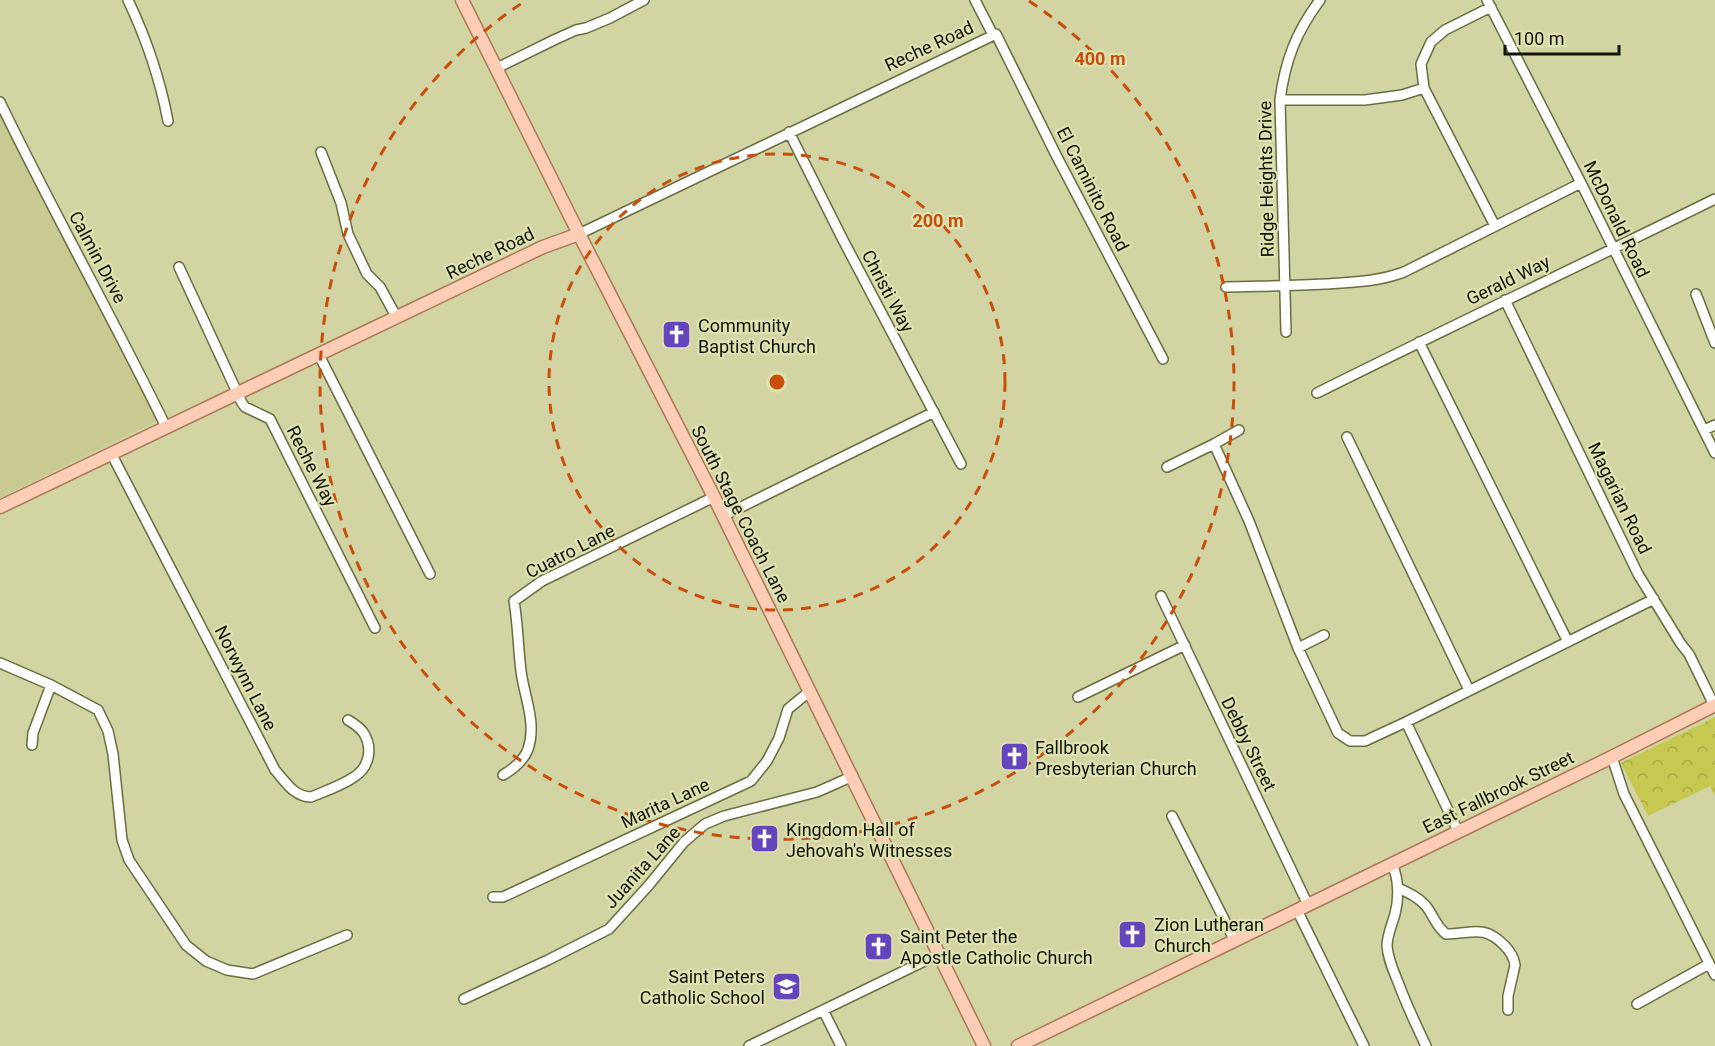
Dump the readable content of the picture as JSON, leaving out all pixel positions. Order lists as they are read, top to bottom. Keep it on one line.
{"streets":{"main road":["Reche Road","South Stage Coach Lane","East Fallbrook Street"],"street":["Ridge Heights Drive","El Caminito Road","McDonald Road","Calmin Drive","Gerald Way","Christi Way","Reche Way","Magarian Road","Cuatro Lane","Norwynn Lane","Debby Street","Marita Lane","Juanita Lane"]},"crossings":[["Reche Road","El Caminito Road"],["Reche Road","Calmin Drive"],["Reche Road","Christi Way"],["Reche Road","Reche Way"],["Reche Road","South Stage Coach Lane"],["Reche Road","Norwynn Lane"],["McDonald Road","Gerald Way"],["Gerald Way","Magarian Road"],["Magarian Road","East Fallbrook Street"],["South Stage Coach Lane","Cuatro Lane"],["South Stage Coach Lane","Marita Lane"],["South Stage Coach Lane","Juanita Lane"],["Debby Street","East Fallbrook Street"]],"places":{"church":["Community Baptist Church","Fallbrook Presbyterian Church","Kingdom Hall of Jehovah's Witnesses","Zion Lutheran Church","Saint Peter the Apostle Catholic Church"],"school or university":["Saint Peters Catholic School"]},"scale_bar":"100 m","rings":["400 m","200 m"]}
